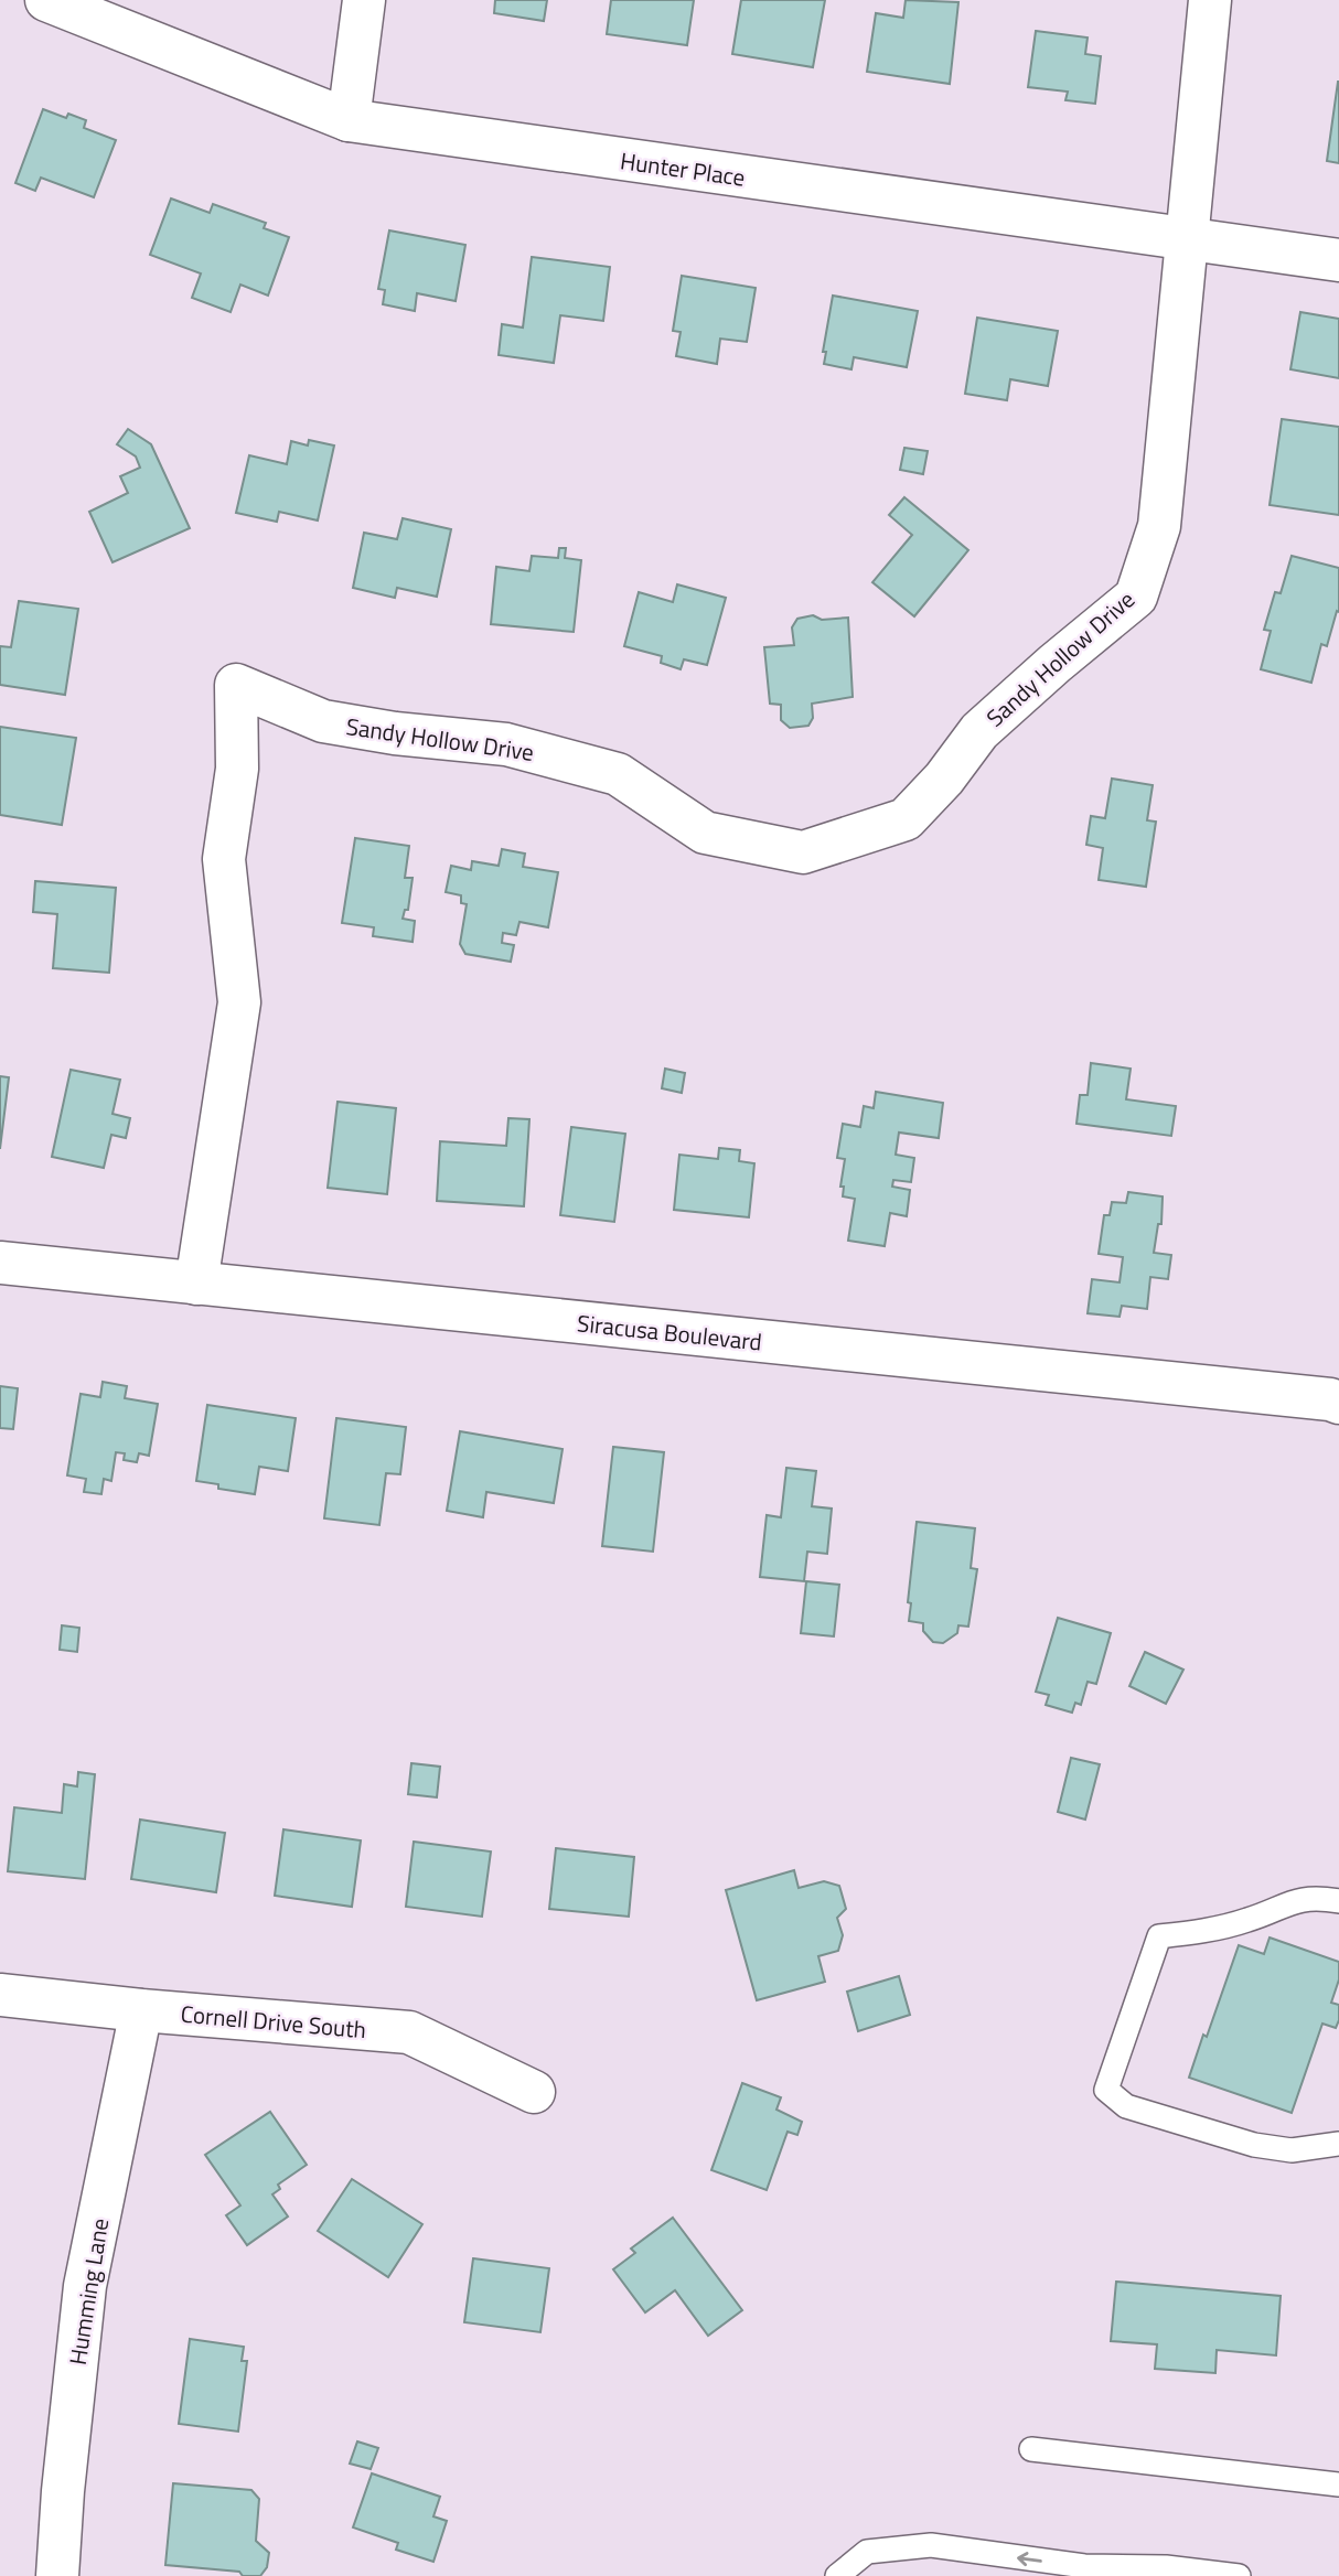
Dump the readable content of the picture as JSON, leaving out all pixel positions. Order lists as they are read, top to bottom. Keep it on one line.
{"streets":{"street":["Hunter Place","Sandy Hollow Drive","Siracusa Boulevard","Cornell Drive South","Humming Lane"]},"crossings":[["Hunter Place","Sandy Hollow Drive"],["Sandy Hollow Drive","Siracusa Boulevard"],["Cornell Drive South","Humming Lane"]]}
